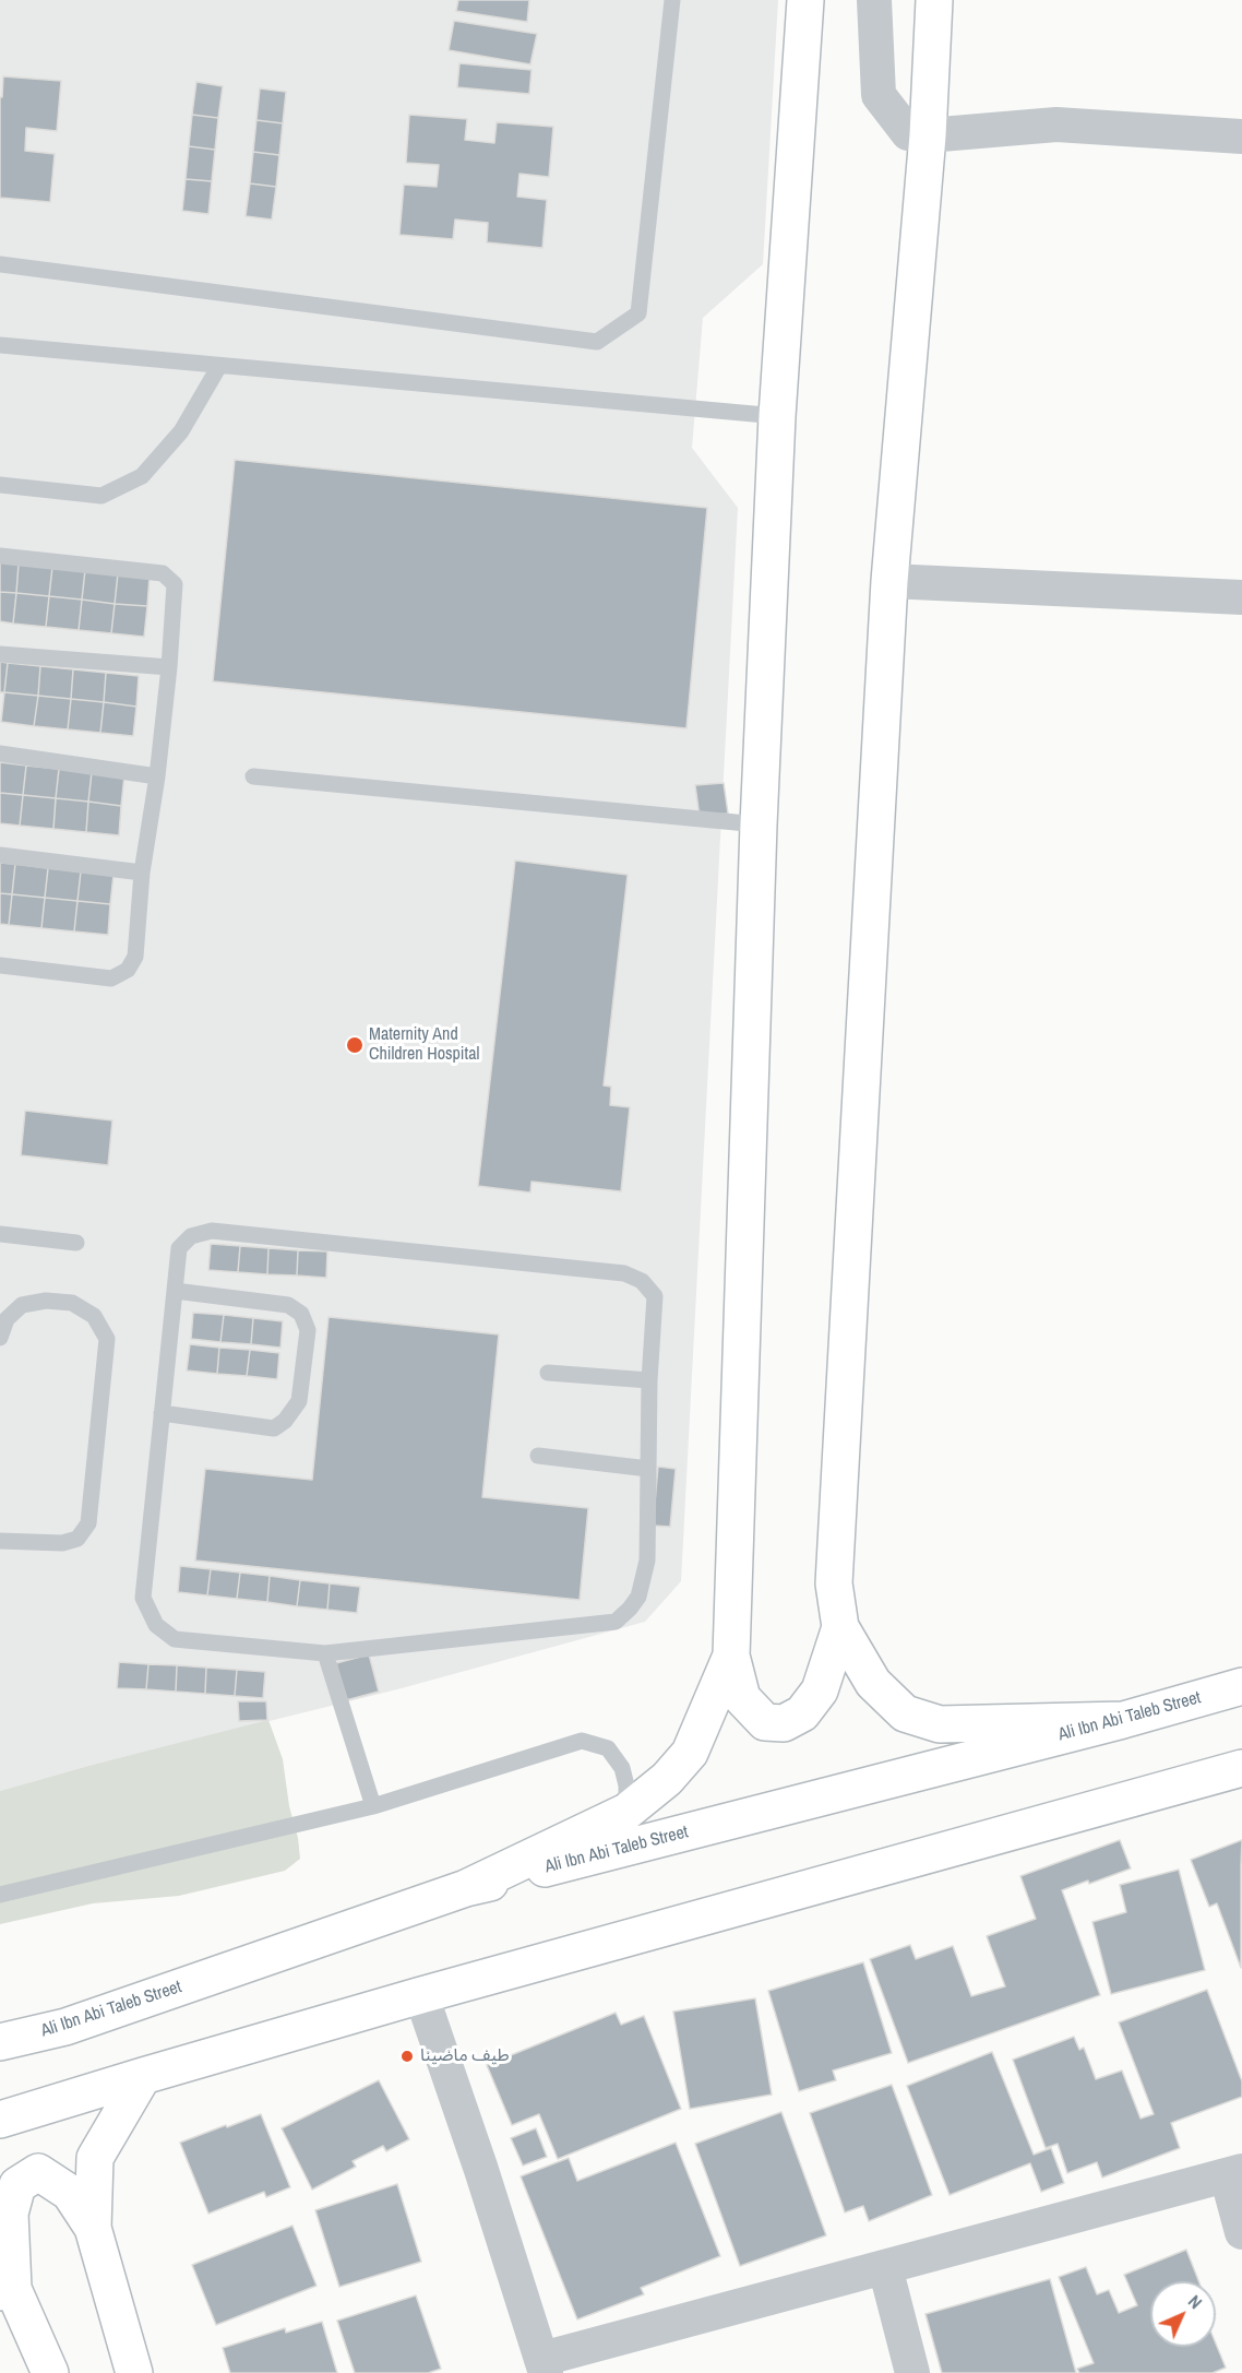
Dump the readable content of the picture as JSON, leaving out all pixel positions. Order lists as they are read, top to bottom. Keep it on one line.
{"streets":{"street":["Ali Ibn Abi Taleb Street"]},"places":["Maternity And Children Hospital","طيف ماضينا"],"north":"top right"}
